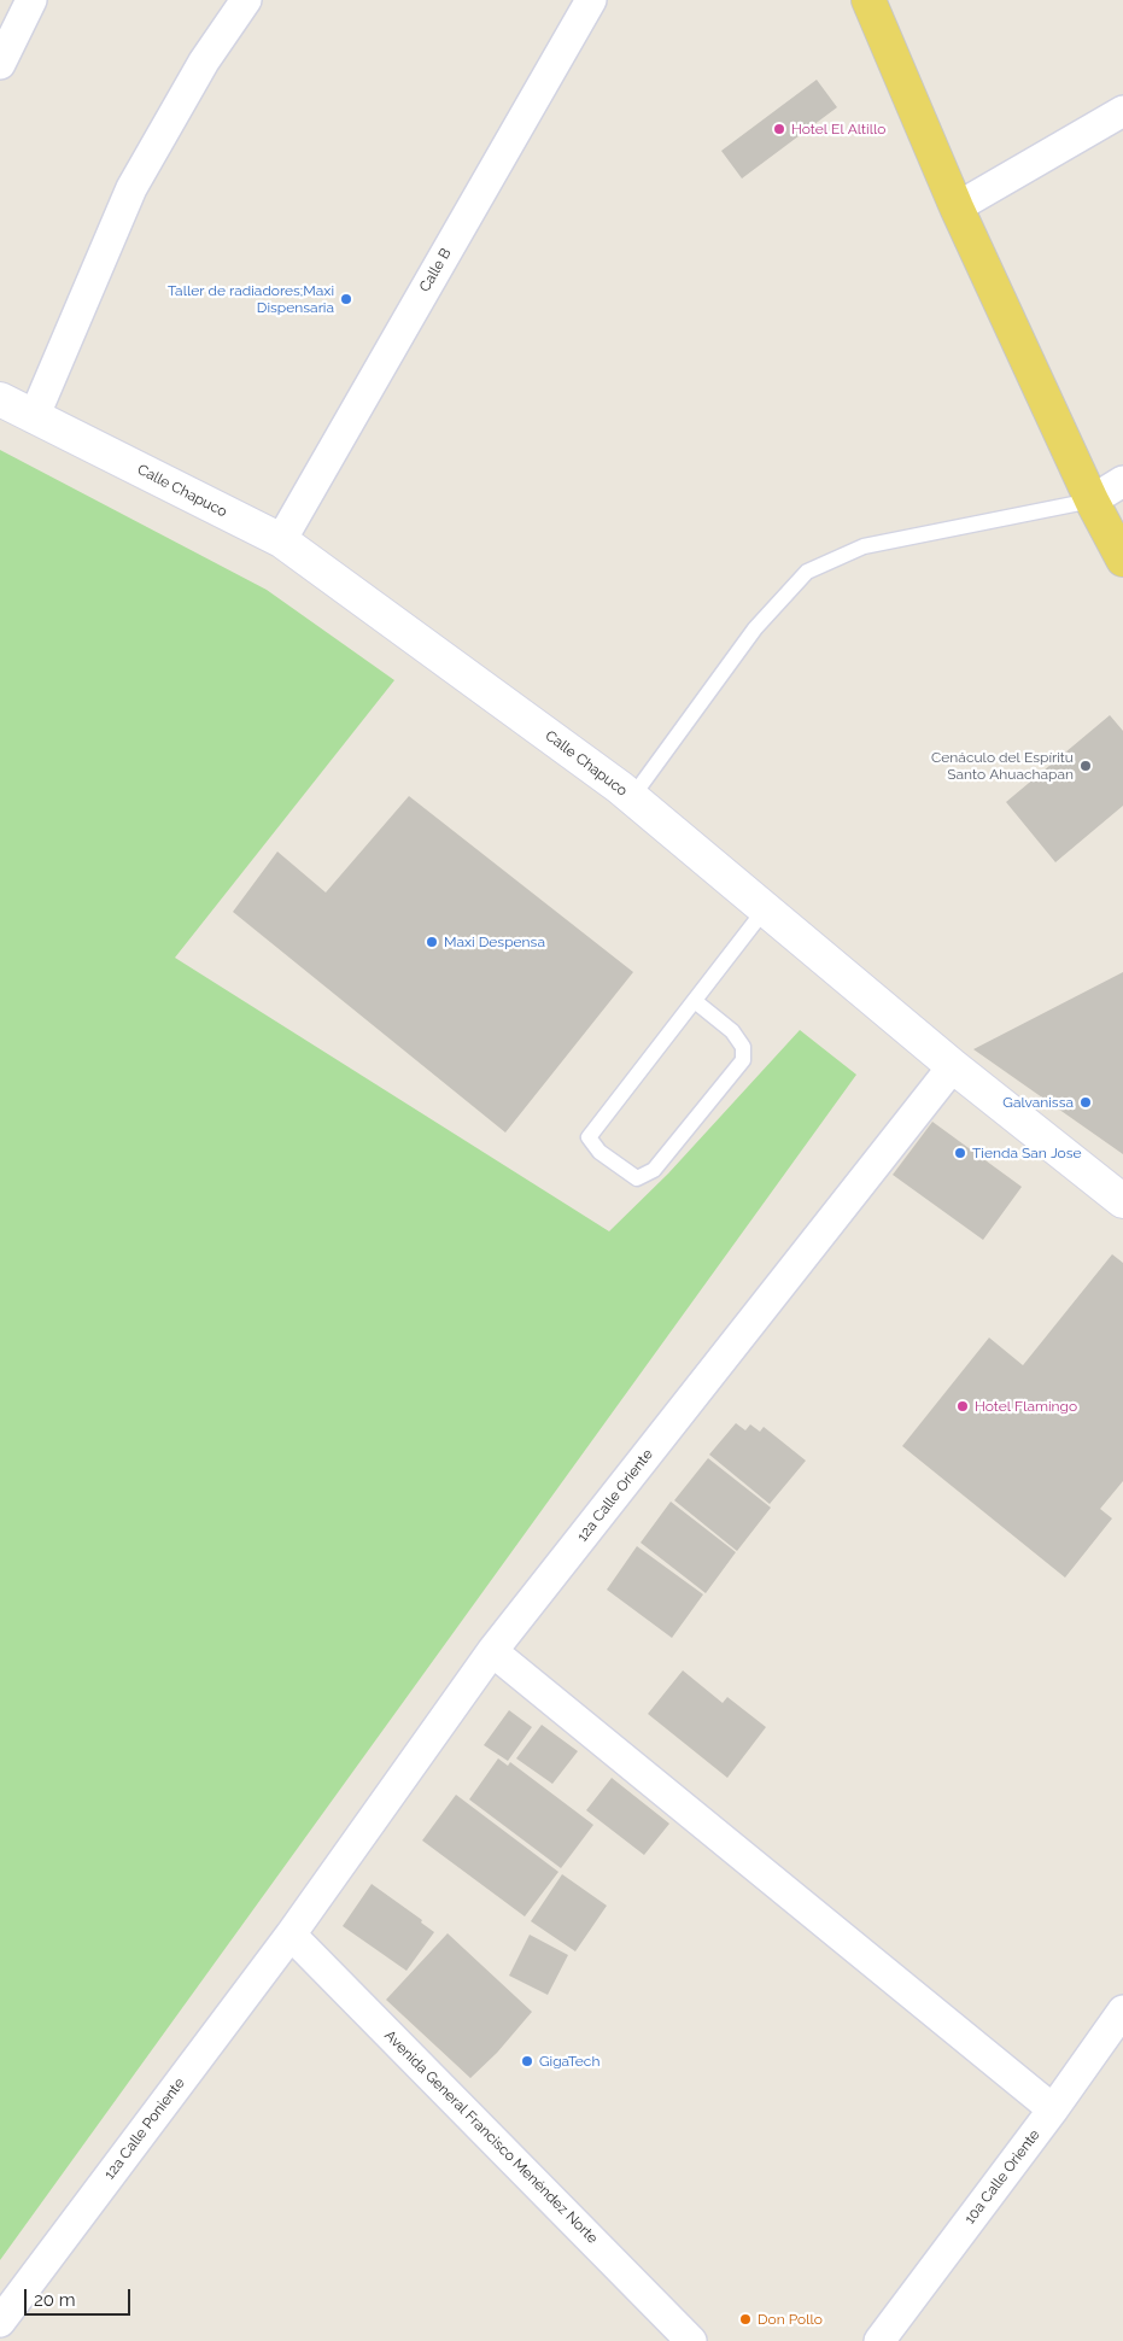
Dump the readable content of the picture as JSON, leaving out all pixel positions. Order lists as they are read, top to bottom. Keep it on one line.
{"streets":{"street":["Calle B","Calle Chapuco","12a Calle Oriente","12a Calle Poniente","Avenida General Francisco Menéndez Norte","10a Calle Oriente"]},"crossings":[["Calle B","Calle Chapuco"],["Calle Chapuco","12a Calle Oriente"],["12a Calle Oriente","12a Calle Poniente"],["12a Calle Oriente","Avenida General Francisco Menéndez Norte"],["12a Calle Poniente","Avenida General Francisco Menéndez Norte"]],"places":["Hotel El Altillo","Taller de radiadores;Maxi Dispensaria","Cenáculo del Espíritu Santo Ahuachapan","Maxi Despensa","Galvanissa","Tienda San Jose","Hotel Flamingo","GigaTech","Don Pollo"],"scale_bar":"20 m"}
